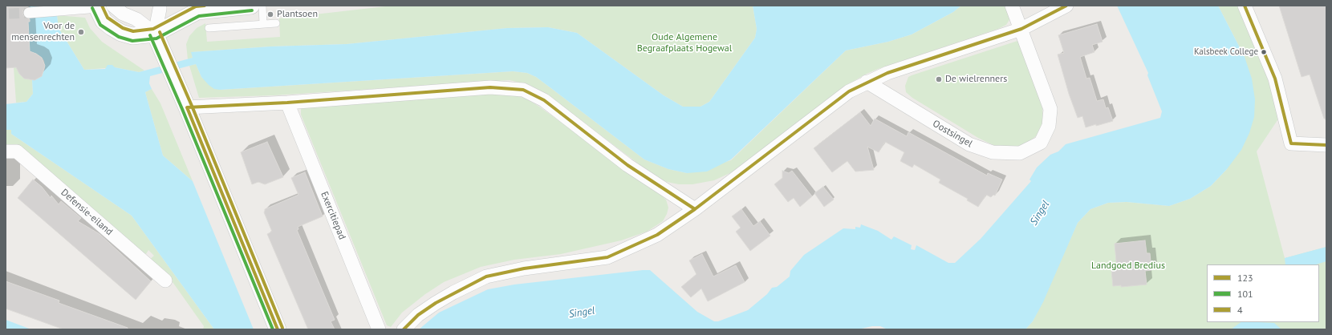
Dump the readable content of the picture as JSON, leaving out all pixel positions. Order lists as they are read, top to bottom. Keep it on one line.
{"streets":{"street":["Oostsingel","Defensie-eiland","Exercitiepad"]},"water":["Singel"],"parks":["Oude Algemene Begraafplaats Hogewal","Landgoed Bredius"],"places":["Plantsoen","Voor de mensenrechten","Kalsbeek College","De wielrenners"],"lines":["transit line 123","transit line 4","transit line 101"],"legend":["123","101","4"]}
